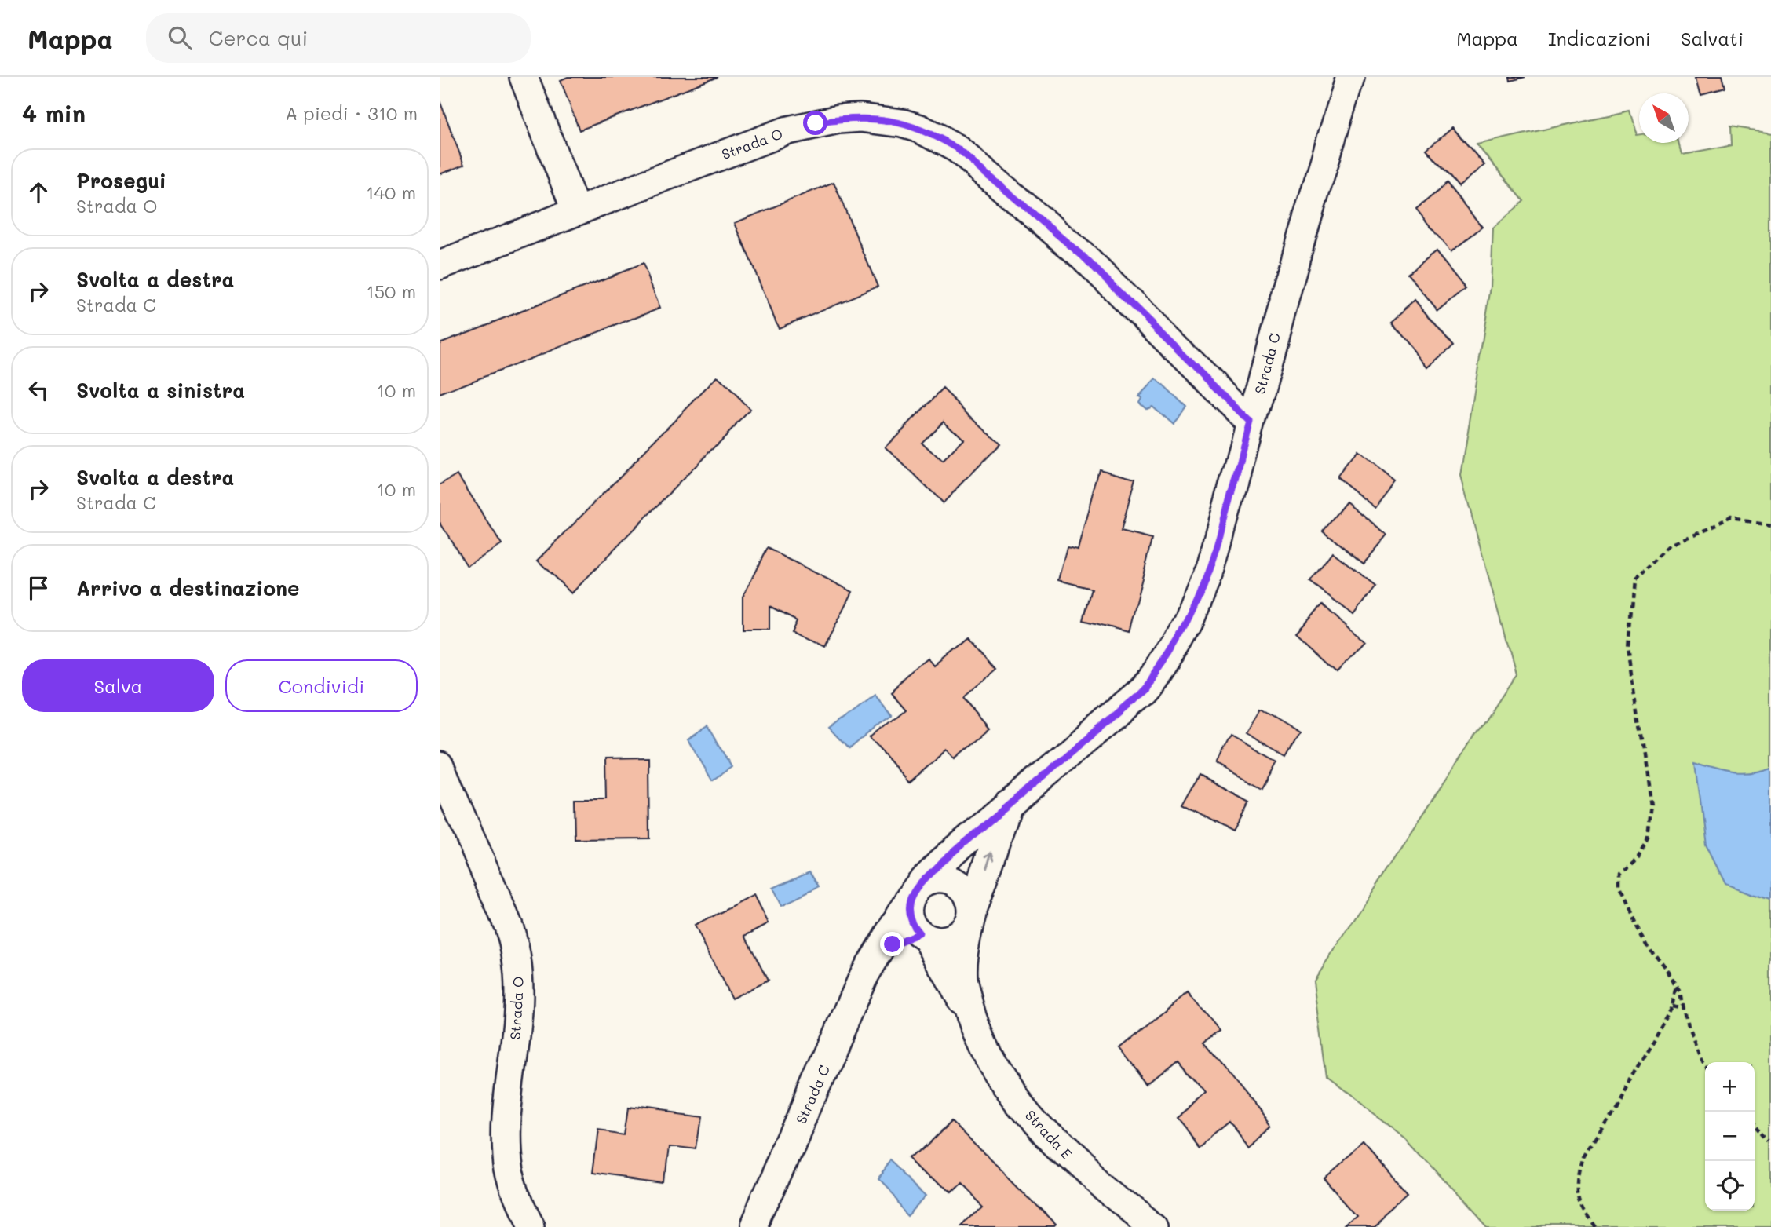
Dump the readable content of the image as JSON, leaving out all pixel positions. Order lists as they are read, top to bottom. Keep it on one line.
{"streets":{"street":["Strada O","Strada C","Strada E"]},"crossings":[["Strada O","Strada C"],["Strada C","Strada E"]],"north":"top left","page":{"header":"Mappa","search":"Cerca qui","nav":["Mappa","Indicazioni","Salvati"],"heading":["4 min","A piedi · 310 m"],"list":[["Prosegui","Strada O","140 m"],["Svolta a destra","Strada C","150 m"],["Svolta a sinistra","10 m"],["Svolta a destra","Strada C","10 m"],"Arrivo a destinazione"],"buttons":["Salva","Condividi"],"map_buttons":["+","−"]}}
